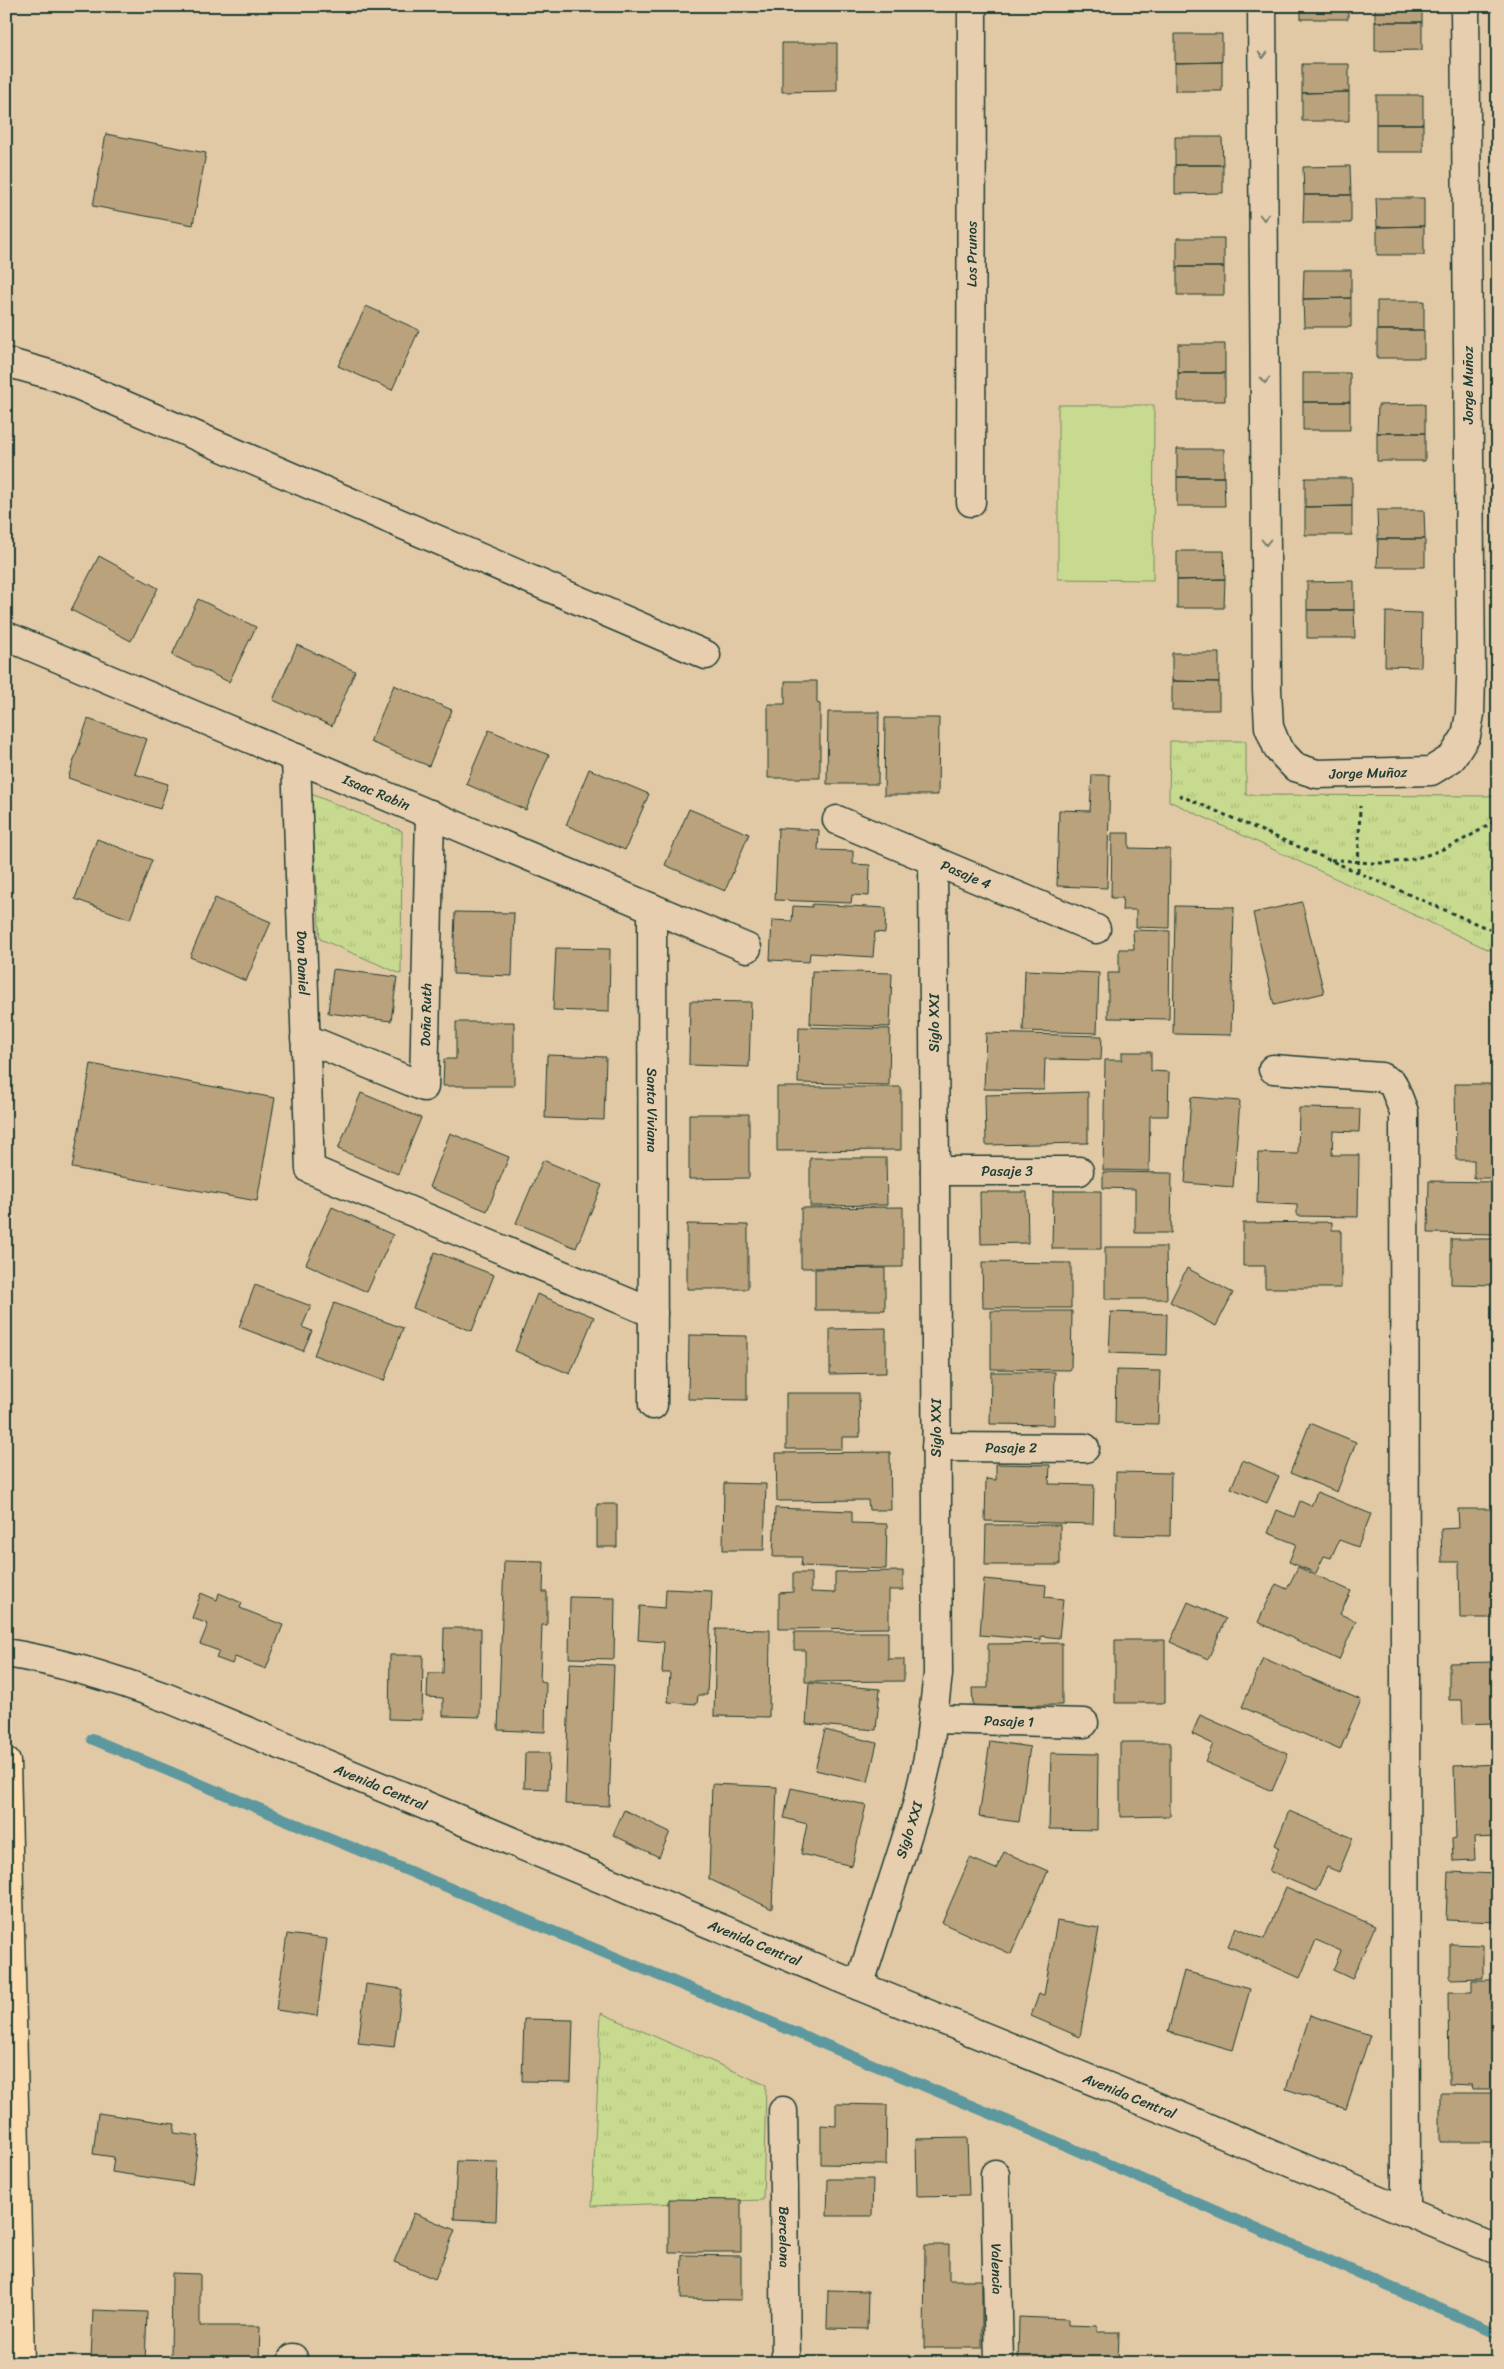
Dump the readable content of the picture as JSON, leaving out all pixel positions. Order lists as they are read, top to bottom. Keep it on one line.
{"streets":{"street":["Los Prunos","Jorge Muñoz","Isaac Rabin","Pasaje 4","Don Daniel","Doña Ruth","Siglo XXI","Santa Viviana","Pasaje 3","Pasaje 2","Pasaje 1","Avenida Central","Bercelona","Valencia"]},"crossings":[["Isaac Rabin","Don Daniel"],["Isaac Rabin","Doña Ruth"],["Isaac Rabin","Santa Viviana"],["Pasaje 4","Siglo XXI"],["Don Daniel","Doña Ruth"],["Don Daniel","Santa Viviana"],["Siglo XXI","Pasaje 3"],["Siglo XXI","Pasaje 2"],["Siglo XXI","Pasaje 1"],["Siglo XXI","Avenida Central"]]}
